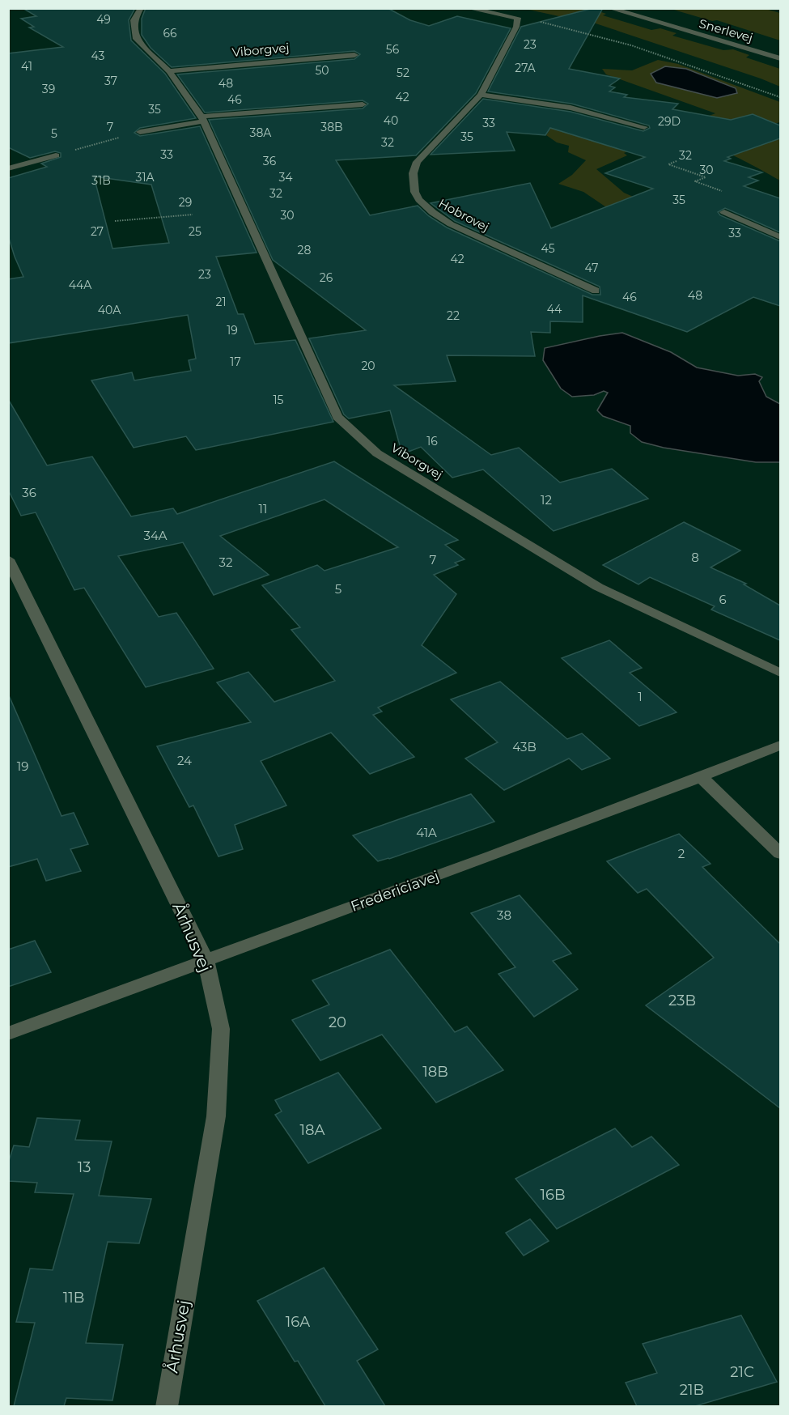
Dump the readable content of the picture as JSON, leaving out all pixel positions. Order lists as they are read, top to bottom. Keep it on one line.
{"streets":{"street":["Snerlevej","Viborgvej","Hobrovej","Fredericiavej","Århusvej"]},"crossings":[["Fredericiavej","Århusvej"]],"house_numbers":["49","66","23","56","43","41","27A","50","52","37","48","39","42","46","35","40","29D","33","7","38B","38A","5","35","32","33","32","36","30","31A","34","31B","32","35","29","30","27","25","33","45","28","42","47","23","26","44A","48","46","21","44","40A","22","19","17","20","15","16","36","12","11","34A","8","7","32","5","6","1","43B","24","19","41A","2","38","23B","20","18B","18A","13","16B","11B","16A","21C","21B"]}
